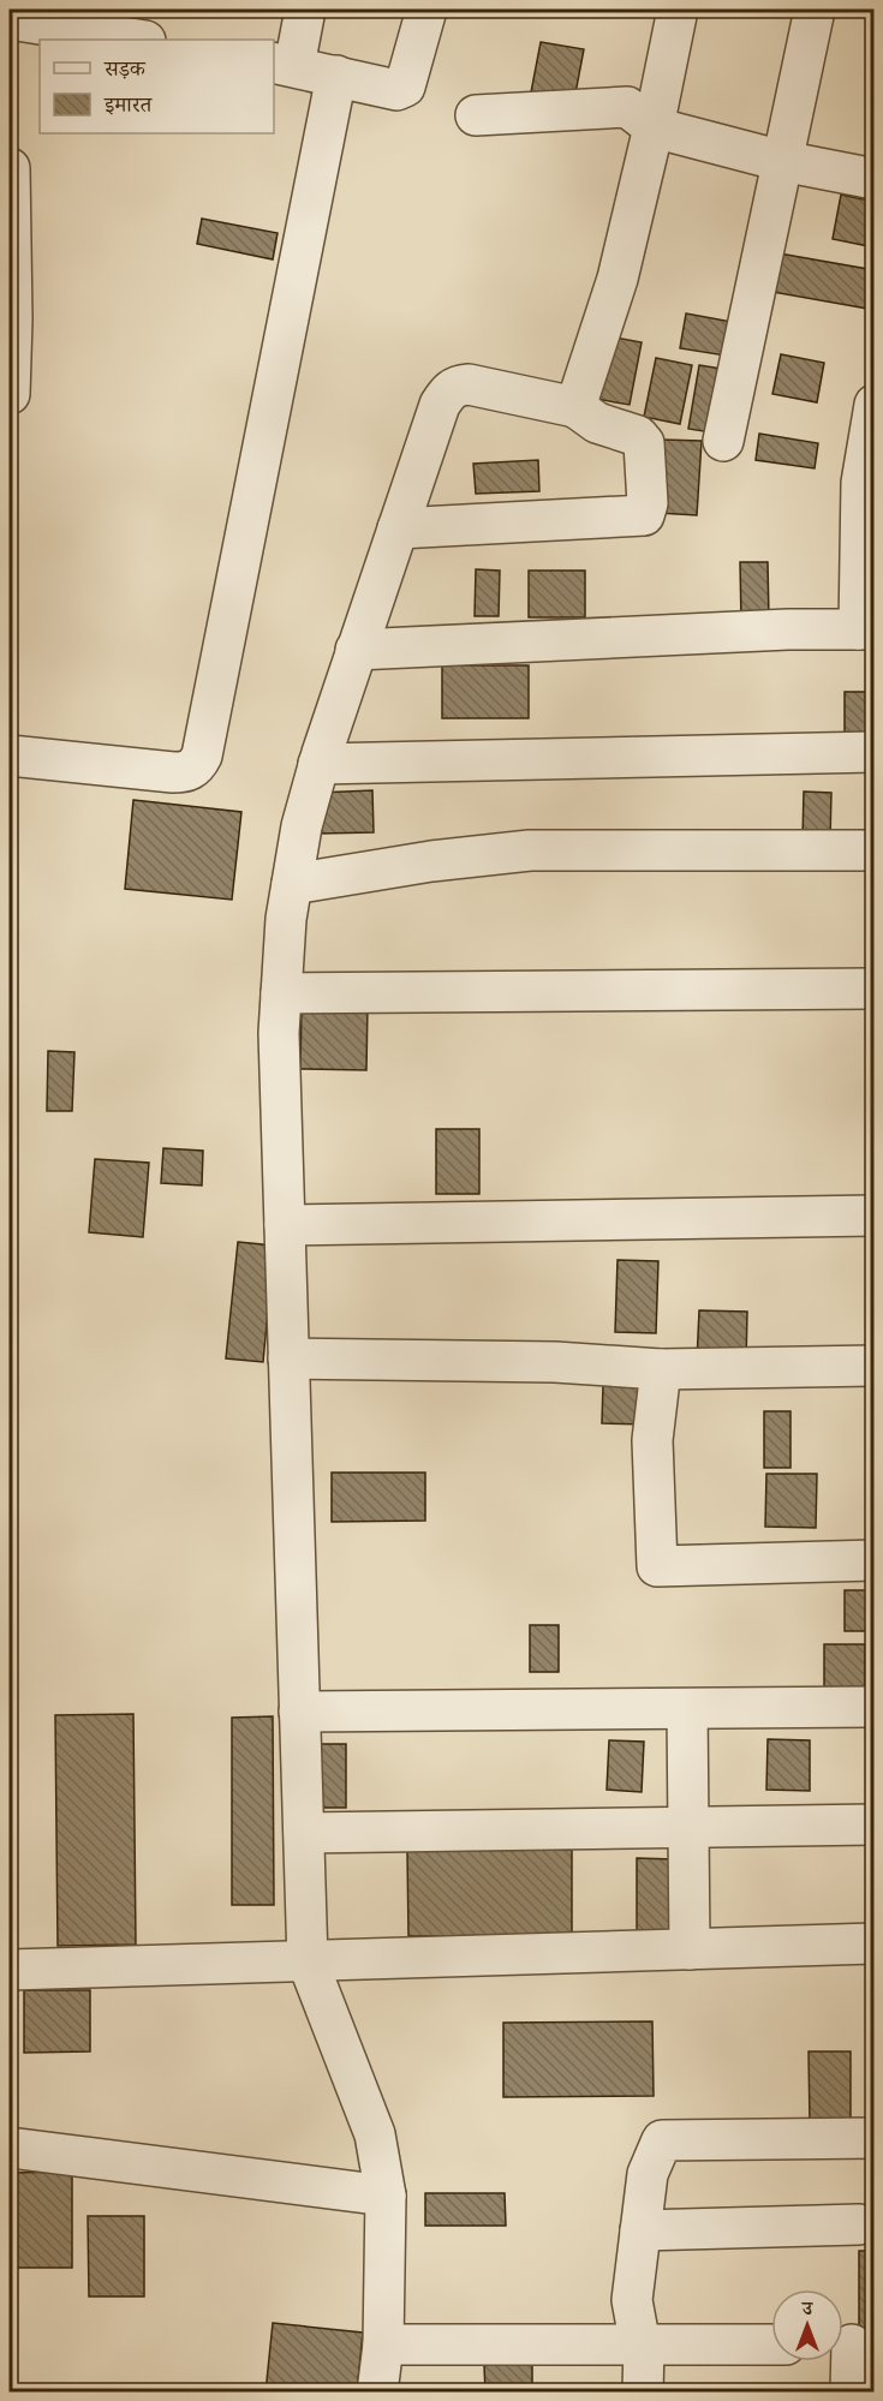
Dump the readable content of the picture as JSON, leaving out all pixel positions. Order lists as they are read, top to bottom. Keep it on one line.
{"legend":["सड़क","इमारत"],"north":"top"}
